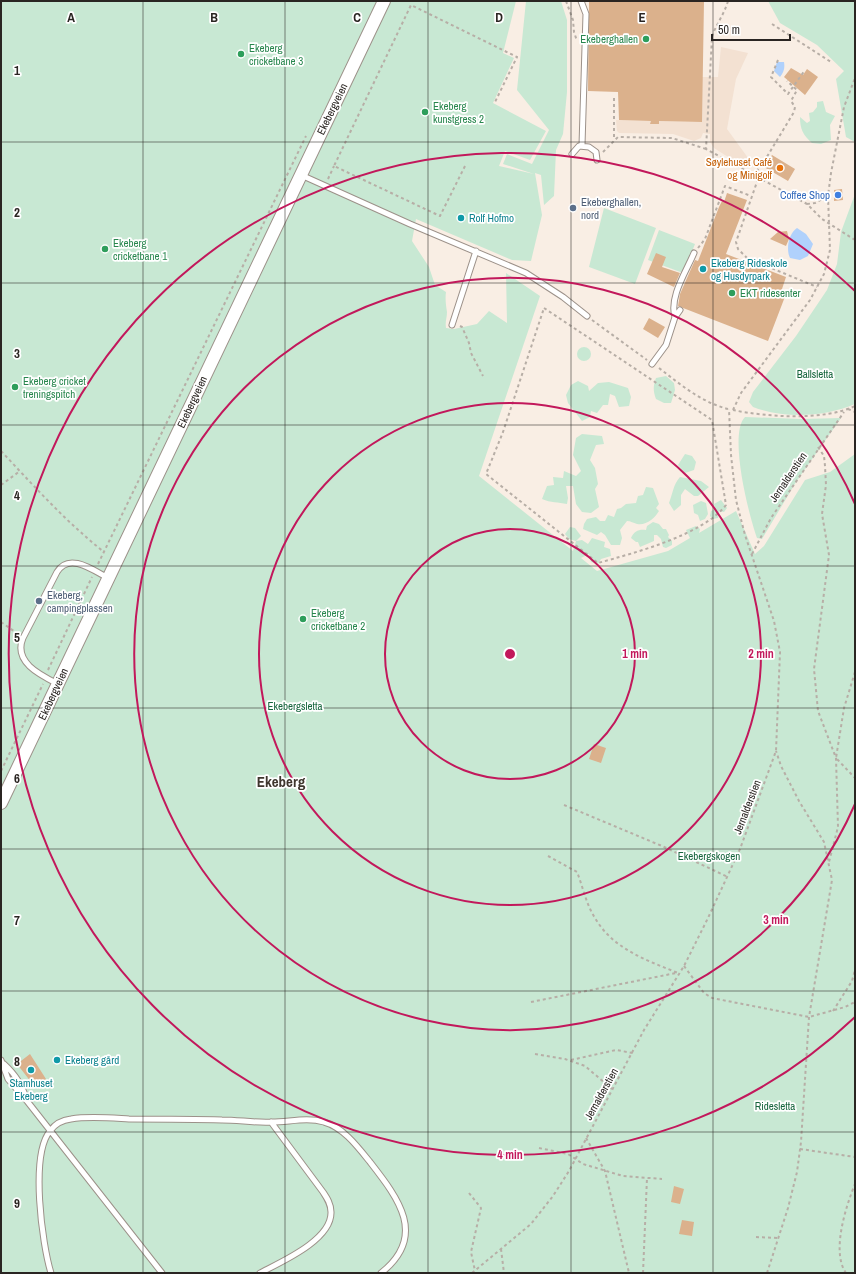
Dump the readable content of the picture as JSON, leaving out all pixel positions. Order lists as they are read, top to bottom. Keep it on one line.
{"streets":{"street":["Ekebergveien"],"path":["Jernalderstien"]},"districts":["Ekeberg"],"parks":["Ballsletta","Ekebergsletta","Ekebergskogen","Ridesletta"],"places":["Ekeberghallen","Ekeberg cricketbane 3","Ekeberg kunstgress 2","Søylehuset Café og Minigolf","Coffee Shop","Ekeberghallen, nord","Rolf Hofmo","Ekeberg cricketbane 1","Ekeberg Rideskole og Husdyrpark","EKT ridesenter","Ekeberg cricket treningspitch","Ekeberg, campingplassen","Ekeberg cricketbane 2","Ekeberg gård","Stamhuset Ekeberg"],"scale_bar":"50 m","grid":{"columns":["A","B","C","D","E"],"rows":["1","2","3","4","5","6","7","8","9"]},"rings":["1 min","2 min","3 min","4 min"]}
